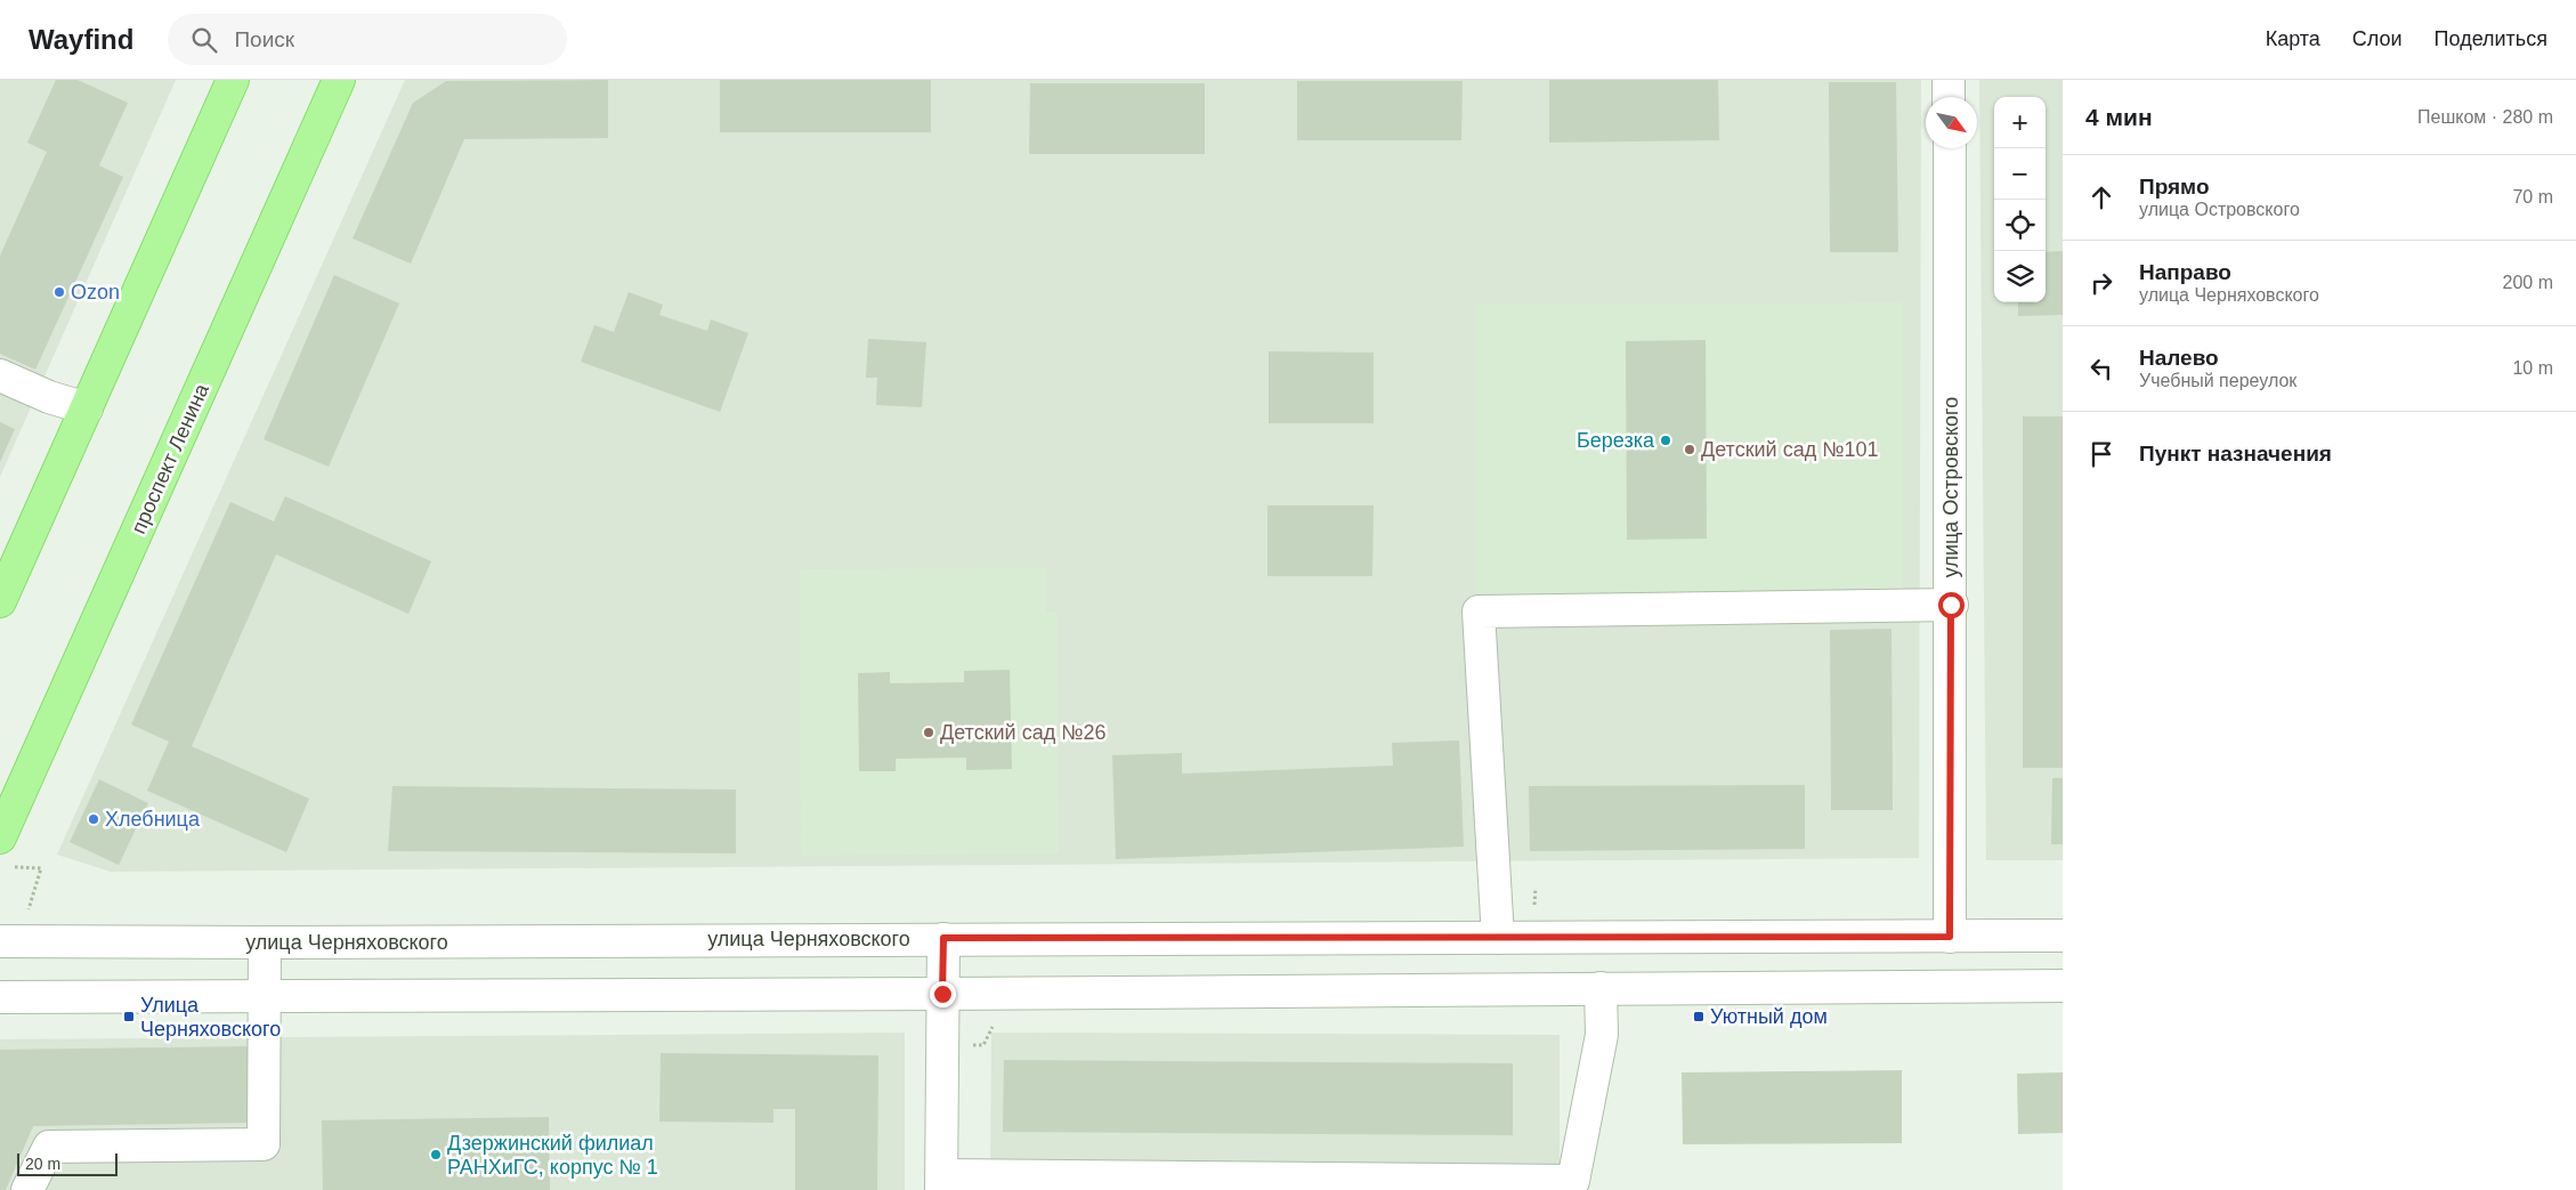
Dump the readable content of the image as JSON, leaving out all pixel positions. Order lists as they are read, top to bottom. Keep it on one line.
{"streets":{"main road":["проспект Ленина"],"street":["улица Островского","улица Черняховского"]},"crossings":[["улица Островского","улица Черняховского"]],"places":{"other":["Ozon","Березка","Детский сад №101","Детский сад №26","Хлебница","Дзержинский филиал РАНХиГС, корпус № 1"],"transit":["Улица Черняховского","Уютный дом"]},"scale_bar":"20 m","north":"bottom right","page":{"header":"Wayfind","search":"Поиск","nav":["Карта","Слои","Поделиться"],"heading":["4 мин","Пешком · 280 m"],"map_buttons":["+","−"],"list":[["Прямо","улица Островского","70 m"],["Направо","улица Черняховского","200 m"],["Налево","Учебный переулок","10 m"],"Пункт назначения"],"scale":"20 m"}}
